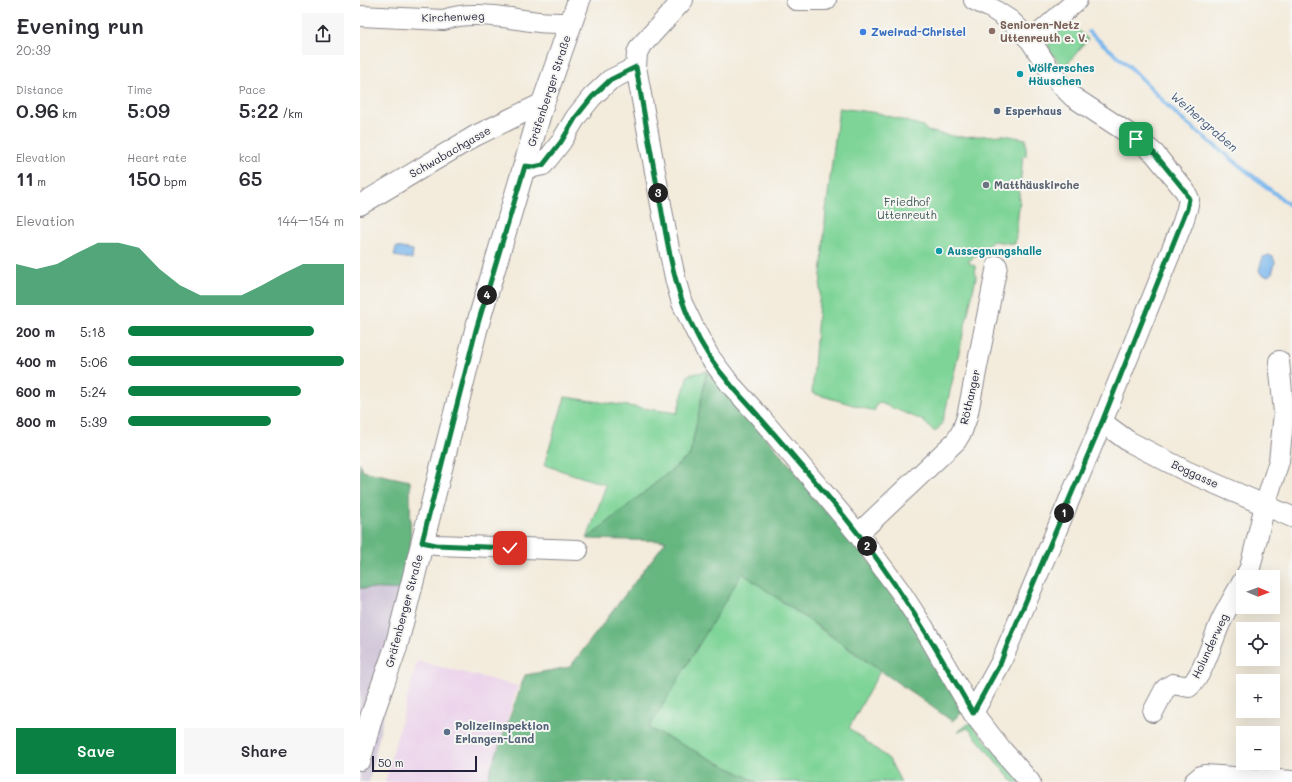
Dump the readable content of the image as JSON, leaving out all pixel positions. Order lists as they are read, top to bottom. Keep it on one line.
{"streets":{"main road":["Gräfenberger Straße"],"street":["Kirchenweg","Schwabachgasse","Röthanger","Boggasse","Holunderweg"]},"crossings":[["Kirchenweg","Gräfenberger Straße"],["Gräfenberger Straße","Schwabachgasse"]],"water":["Weihergraben"],"parks":["Friedhof Uttenreuth"],"places":["Senioren-Netz Uttenreuth e. V.","Zweirad-Christel","Wölfersches Häuschen","Esperhaus","Matthäuskirche","Aussegnungshalle","Polizeiinspektion Erlangen-Land"],"scale_bar":"50 m","north":"right","page":{"heading":["Evening run","20:39"],"stats":[["Distance","0.96 km"],["Time","5:09"],["Pace","5:22 /km"],["Elevation","11 m"],["Heart rate","150 bpm"],["kcal","65"]],"pins":["3","4","1","2"],"chart":["Elevation","144–154 m"],"list":[{"name":"200 m","note":"5:18"},{"name":"400 m","note":"5:06"},{"name":"600 m","note":"5:24"},{"name":"800 m","note":"5:39"}],"map_buttons":["+","−"],"buttons":["Save","Share"],"scale":"50 m"}}
